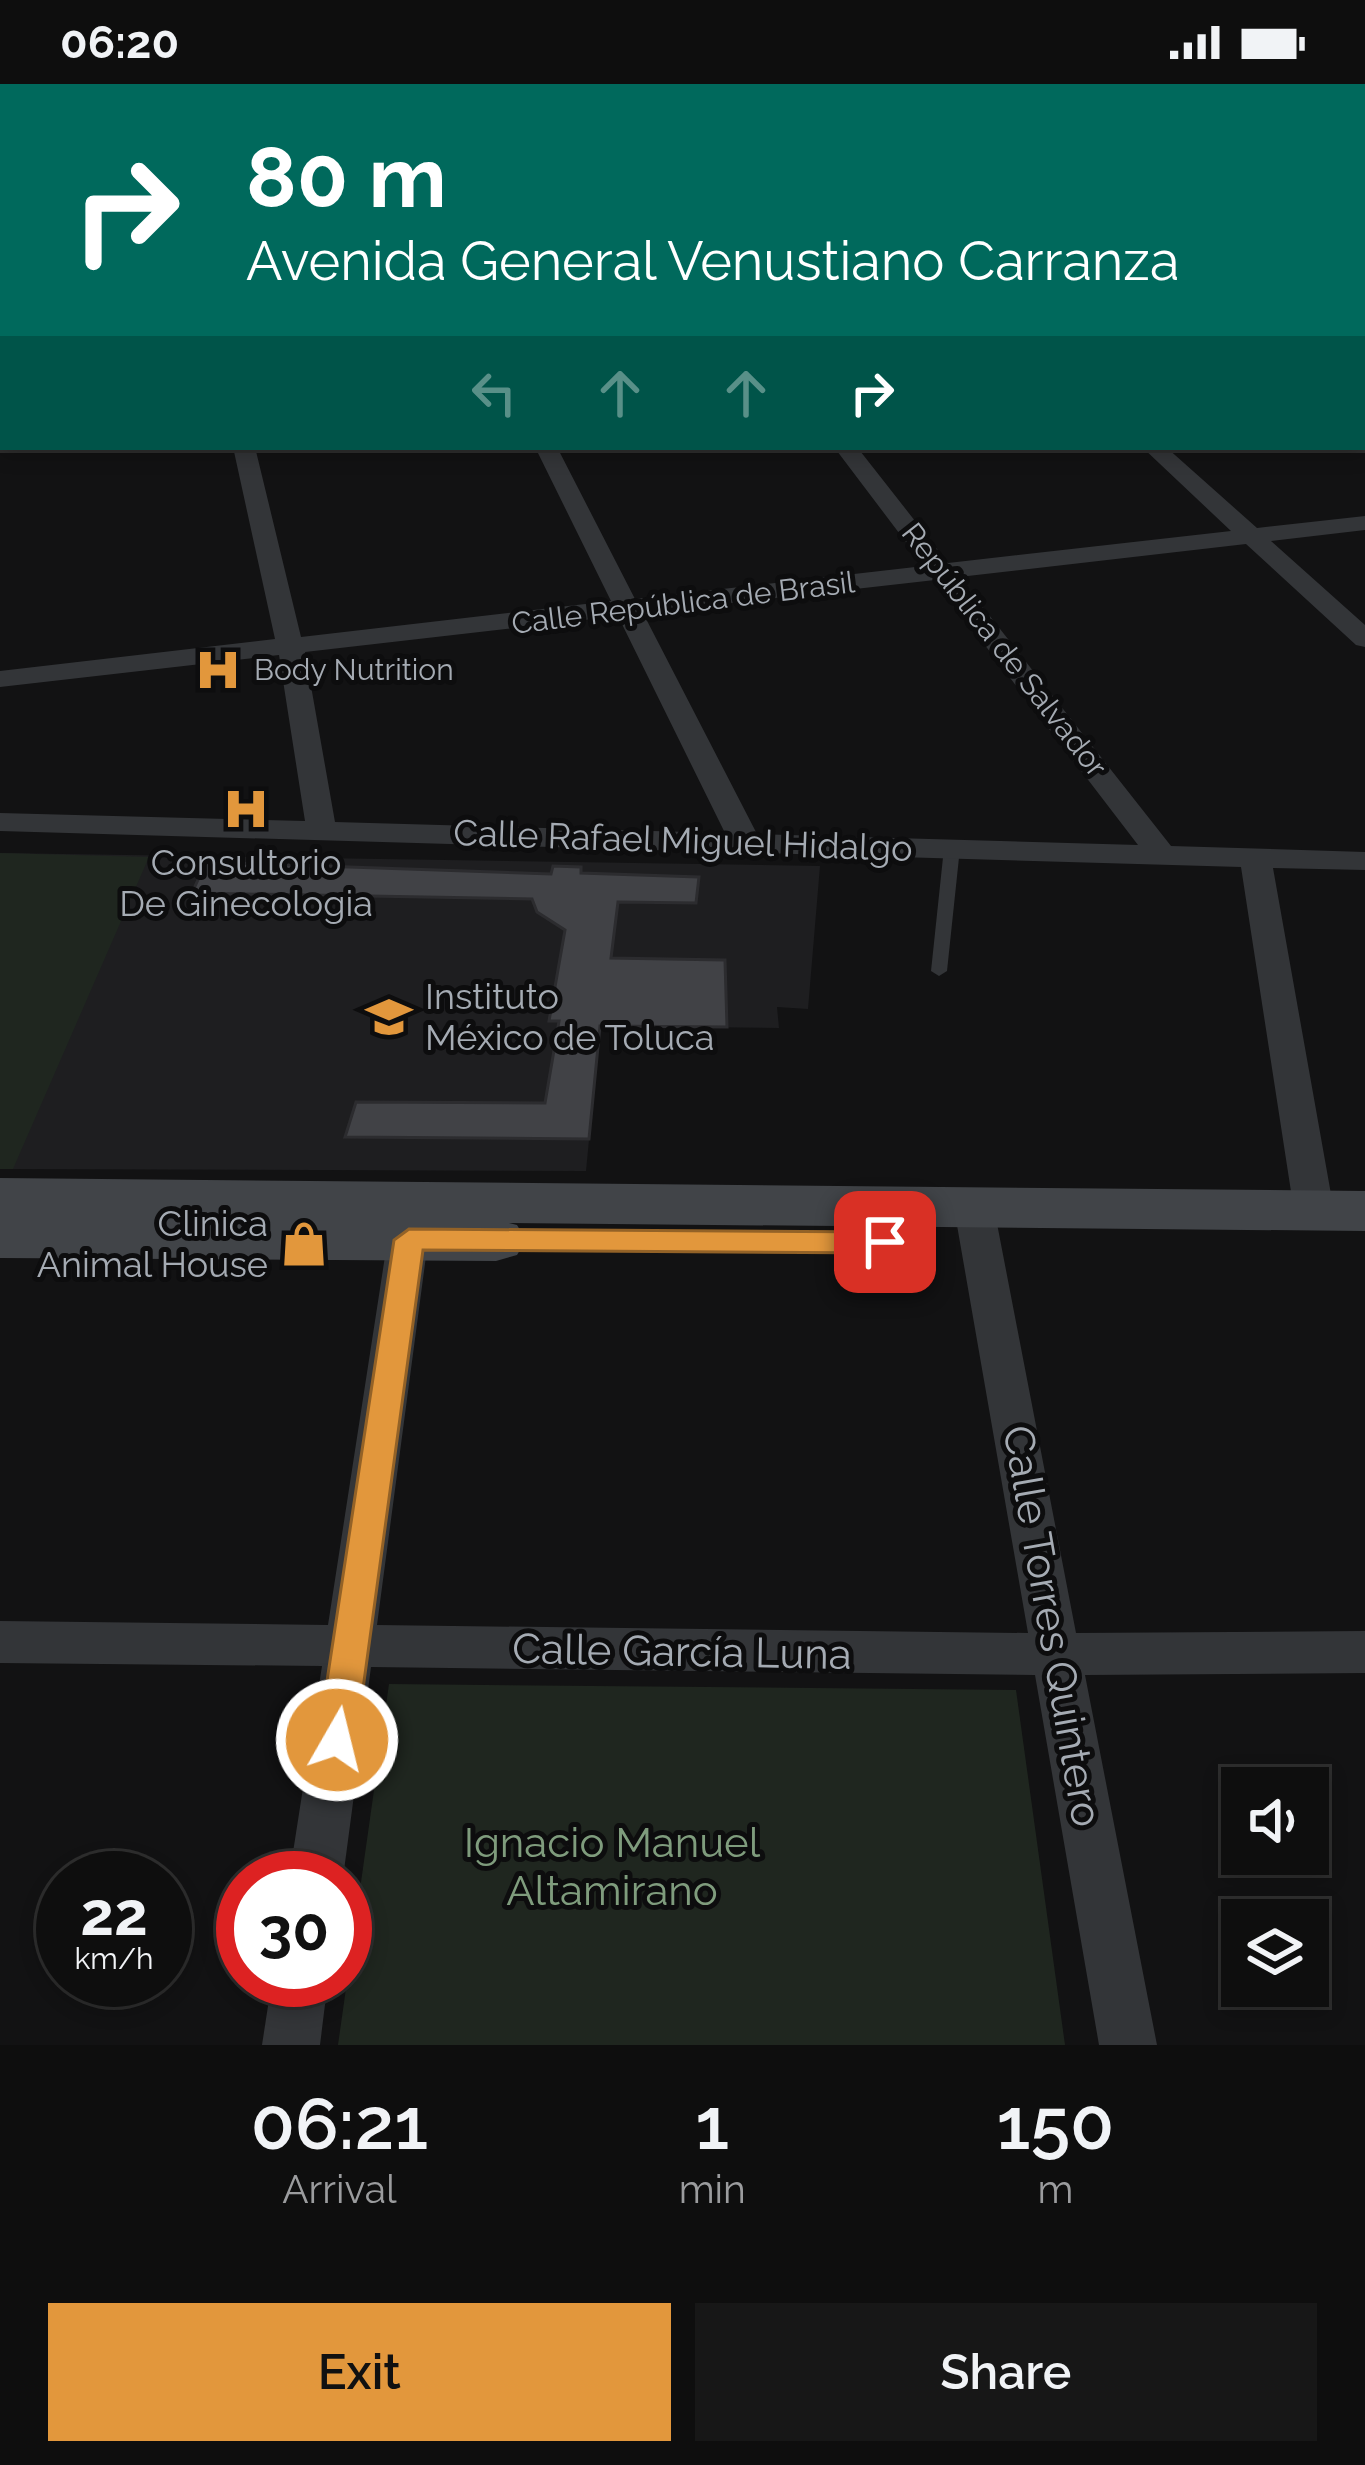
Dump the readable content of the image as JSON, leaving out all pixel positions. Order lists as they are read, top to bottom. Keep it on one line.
{"streets":{"street":["Calle República de Brasil","República de Salvador","Calle Rafael Miguel Hidalgo","Calle Torres Quintero","Calle García Luna"]},"crossings":[["Calle República de Brasil","República de Salvador"],["República de Salvador","Calle Rafael Miguel Hidalgo"],["Calle Torres Quintero","Calle García Luna"]],"parks":["Ignacio Manuel Altamirano"],"places":{"hospital":["Body Nutrition","Consultorio De Ginecologia"],"school or university":["Instituto México de Toluca"],"shop":["Clinica Animal House"]},"page":{"status":"06:20","turn":["80 m","Avenida General Venustiano Carranza"],"speed":"22 km/h","limit":"30","eta":["06:21","Arrival","1","min","150","m"],"buttons":["Exit","Share"]}}
